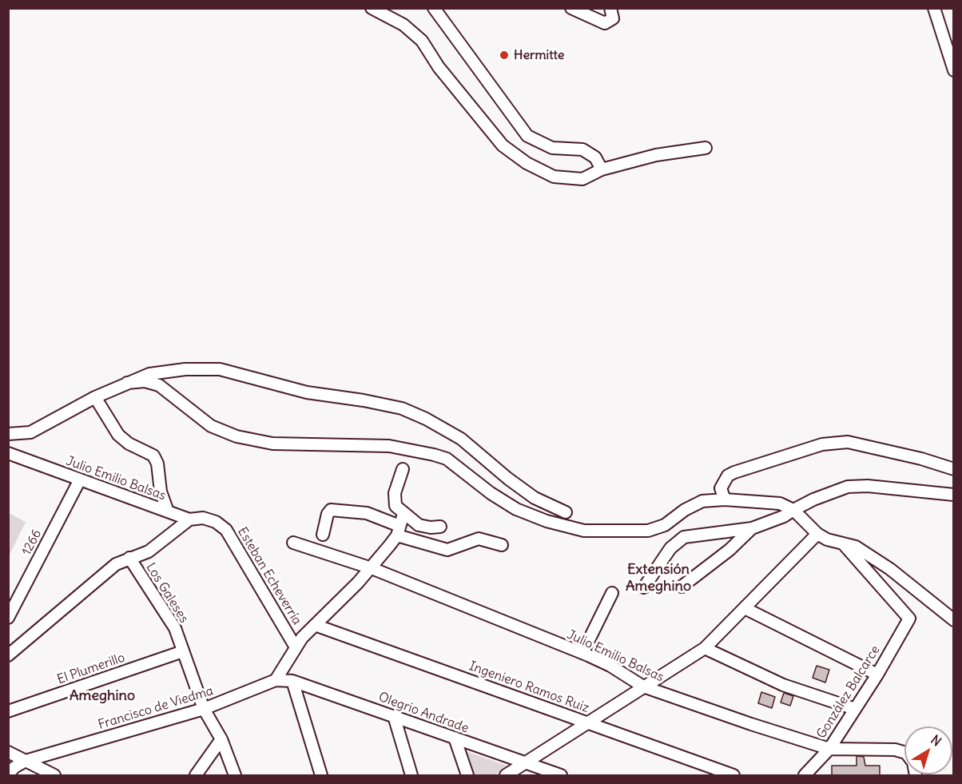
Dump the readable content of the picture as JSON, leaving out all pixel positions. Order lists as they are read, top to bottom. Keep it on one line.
{"streets":{"street":["Julio Emilio Balsas","1266","Esteban Echeverría","Los Galeses","El Plumerillo","Ingeniero Ramos Ruiz","González Balcarce","Francisco de Viedma","Olegrio Andrade"]},"crossings":[["Julio Emilio Balsas","1266"],["Julio Emilio Balsas","Esteban Echeverría"],["Julio Emilio Balsas","González Balcarce"],["Los Galeses","El Plumerillo"],["Los Galeses","Francisco de Viedma"],["Francisco de Viedma","Olegrio Andrade"]],"districts":["Extensión Ameghino","Ameghino"],"places":["Hermitte"],"north":"top right"}
